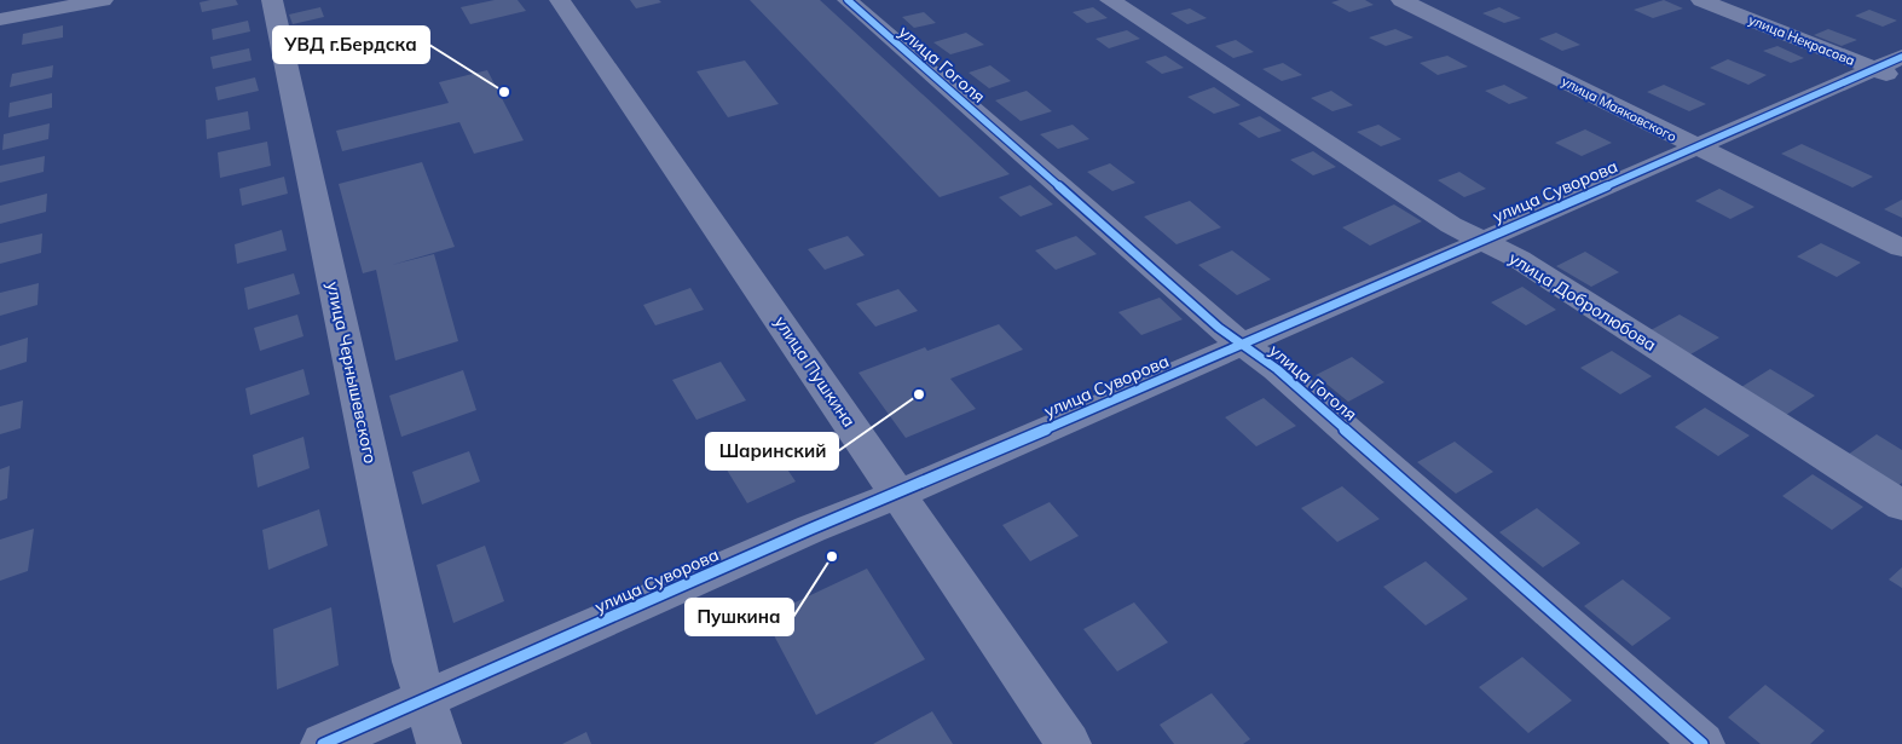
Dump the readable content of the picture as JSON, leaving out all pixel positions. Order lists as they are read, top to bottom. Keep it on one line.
{"streets":{"street":["улица Некрасова","улица Гоголя","улица Маяковского","улица Суворова","улица Добролюбова","улица Пушкина","улица Чернышевского"]},"crossings":[["улица Некрасова","улица Суворова"],["улица Гоголя","улица Суворова"],["улица Маяковского","улица Суворова"],["улица Суворова","улица Добролюбова"],["улица Суворова","улица Пушкина"],["улица Суворова","улица Чернышевского"]],"places":["УВД г.Бердска","Шаринский","Пушкина"]}
